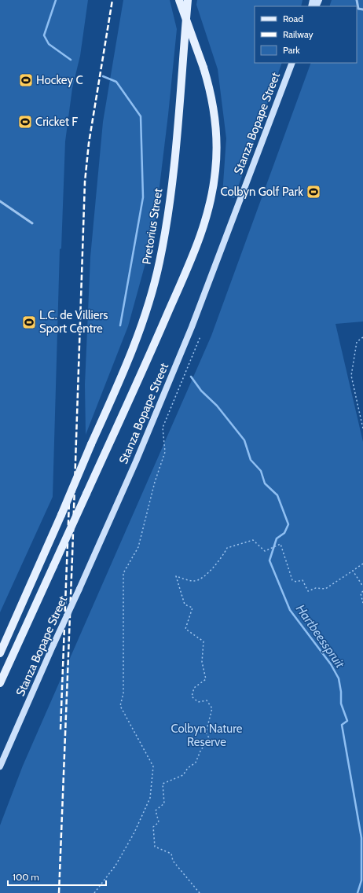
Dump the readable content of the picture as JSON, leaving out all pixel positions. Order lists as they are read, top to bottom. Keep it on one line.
{"streets":{"main road":["Stanza Bopape Street","Pretorius Street"]},"water":["Hartbeesspruit"],"parks":["Colbyn Nature Reserve"],"places":{"sports":["Hockey C","Cricket F","Colbyn Golf Park","L.C. de Villiers Sport Centre"]},"legend":["Road","Railway","Park"],"scale_bar":"100 m"}
